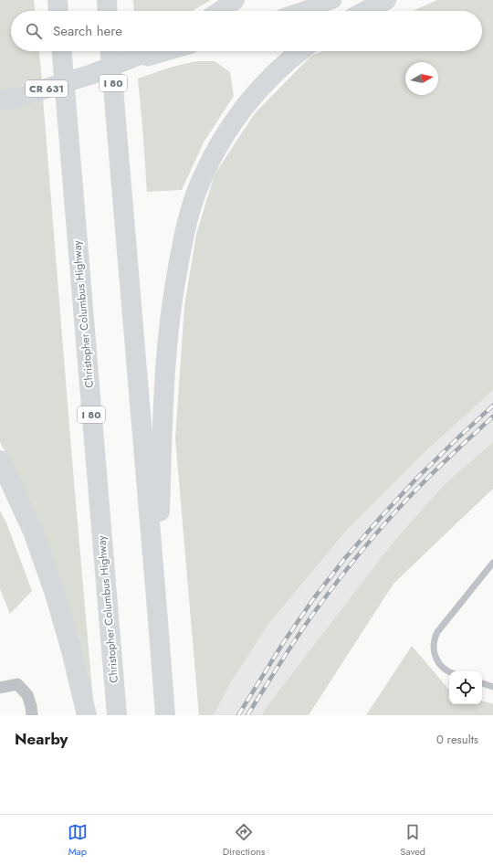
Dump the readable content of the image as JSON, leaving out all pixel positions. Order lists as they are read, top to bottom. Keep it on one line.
{"streets":{"highway":["I 80","CR 631","Christopher Columbus Highway"]},"north":"right","page":{"search":"Search here","heading":["Nearby","0 results"],"nav":["Map","Directions","Saved"]}}
